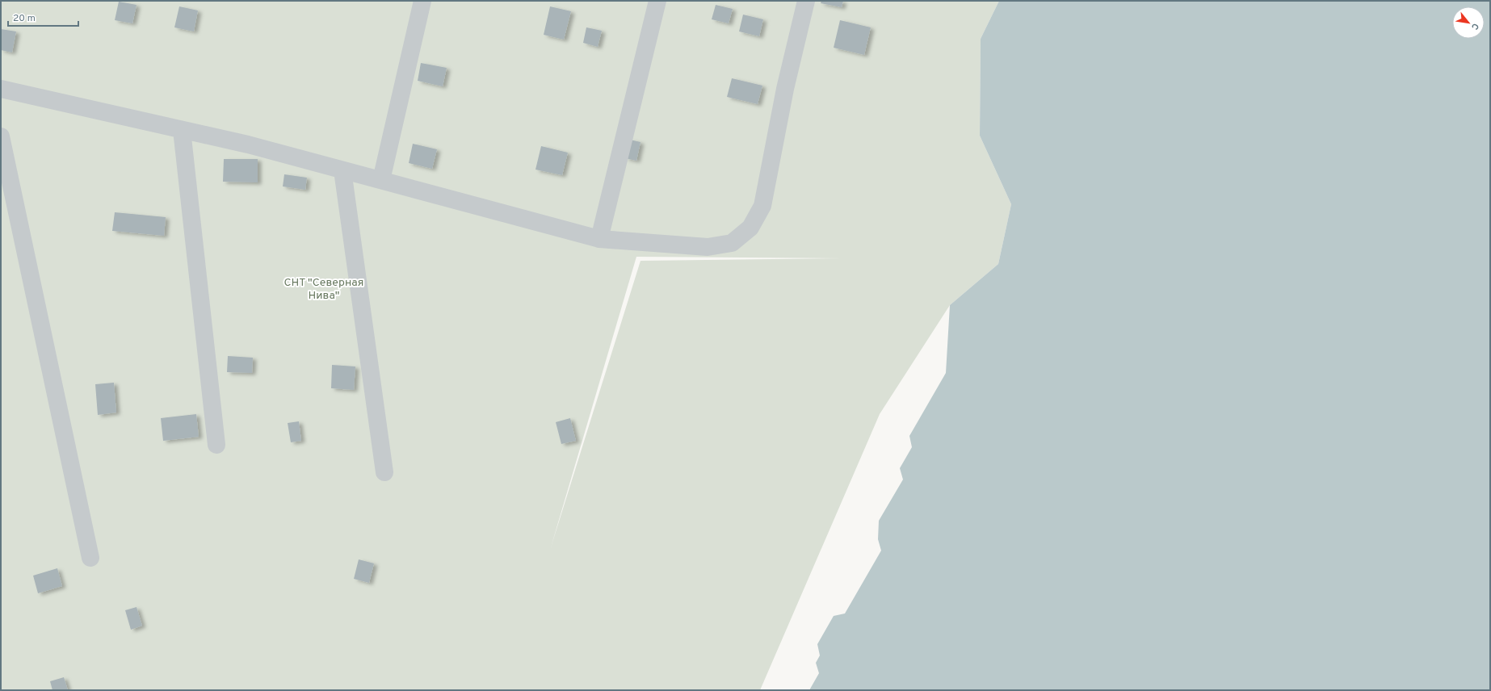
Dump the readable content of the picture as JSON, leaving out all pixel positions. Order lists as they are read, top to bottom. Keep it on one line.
{"parks":["СНТ \"Северная Нива\""],"scale_bar":"20 m","north":"bottom right"}
